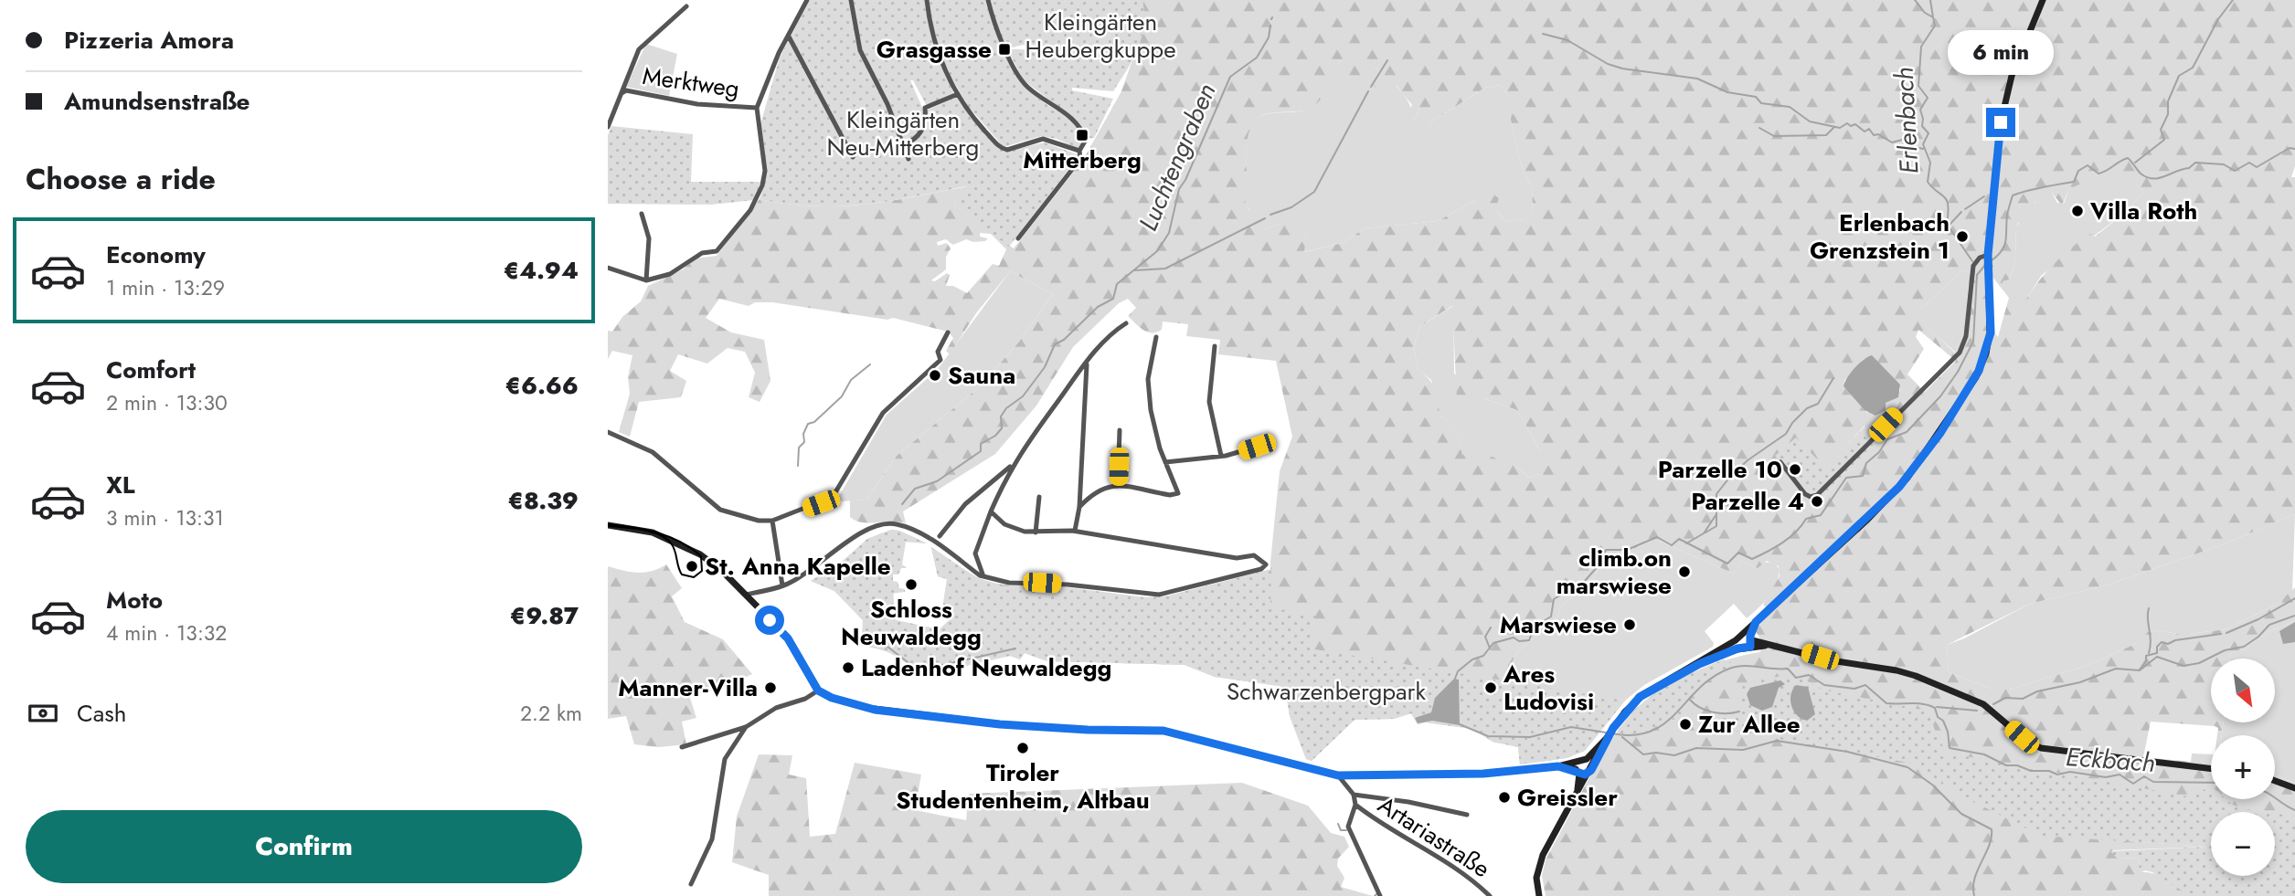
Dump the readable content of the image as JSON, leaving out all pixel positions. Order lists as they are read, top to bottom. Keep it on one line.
{"streets":{"street":["Merktweg","Artariastraße"]},"water":["Erlenbach","Luchtengraben","Eckbach"],"parks":["Kleingärten Heubergkuppe","Kleingärten Neu-Mitterberg","Schwarzenbergpark"],"places":{"transit":["Grasgasse","Mitterberg"],"other":["Villa Roth","Erlenbach Grenzstein 1","Sauna","Parzelle 10","Parzelle 4","St. Anna Kapelle","climb.on marswiese","Schloss Neuwaldegg","Marswiese","Ladenhof Neuwaldegg","Manner-Villa","Ares Ludovisi","Zur Allee","Tiroler Studentenheim, Altbau","Greissler"]},"north":"bottom right","page":{"banner":["Pizzeria Amora","Amundsenstraße"],"bubble":"6 min","heading":"Choose a ride","list":[{"name":"Economy","note":"1 min · 13:29","value":"€4.94"},{"name":"Comfort","note":"2 min · 13:30","value":"€6.66"},{"name":"XL","note":"3 min · 13:31","value":"€8.39"},{"name":"Moto","note":"4 min · 13:32","value":"€9.87"}],"map_buttons":["+","−"],"pay":["Cash","2.2 km"],"buttons":"Confirm"}}
